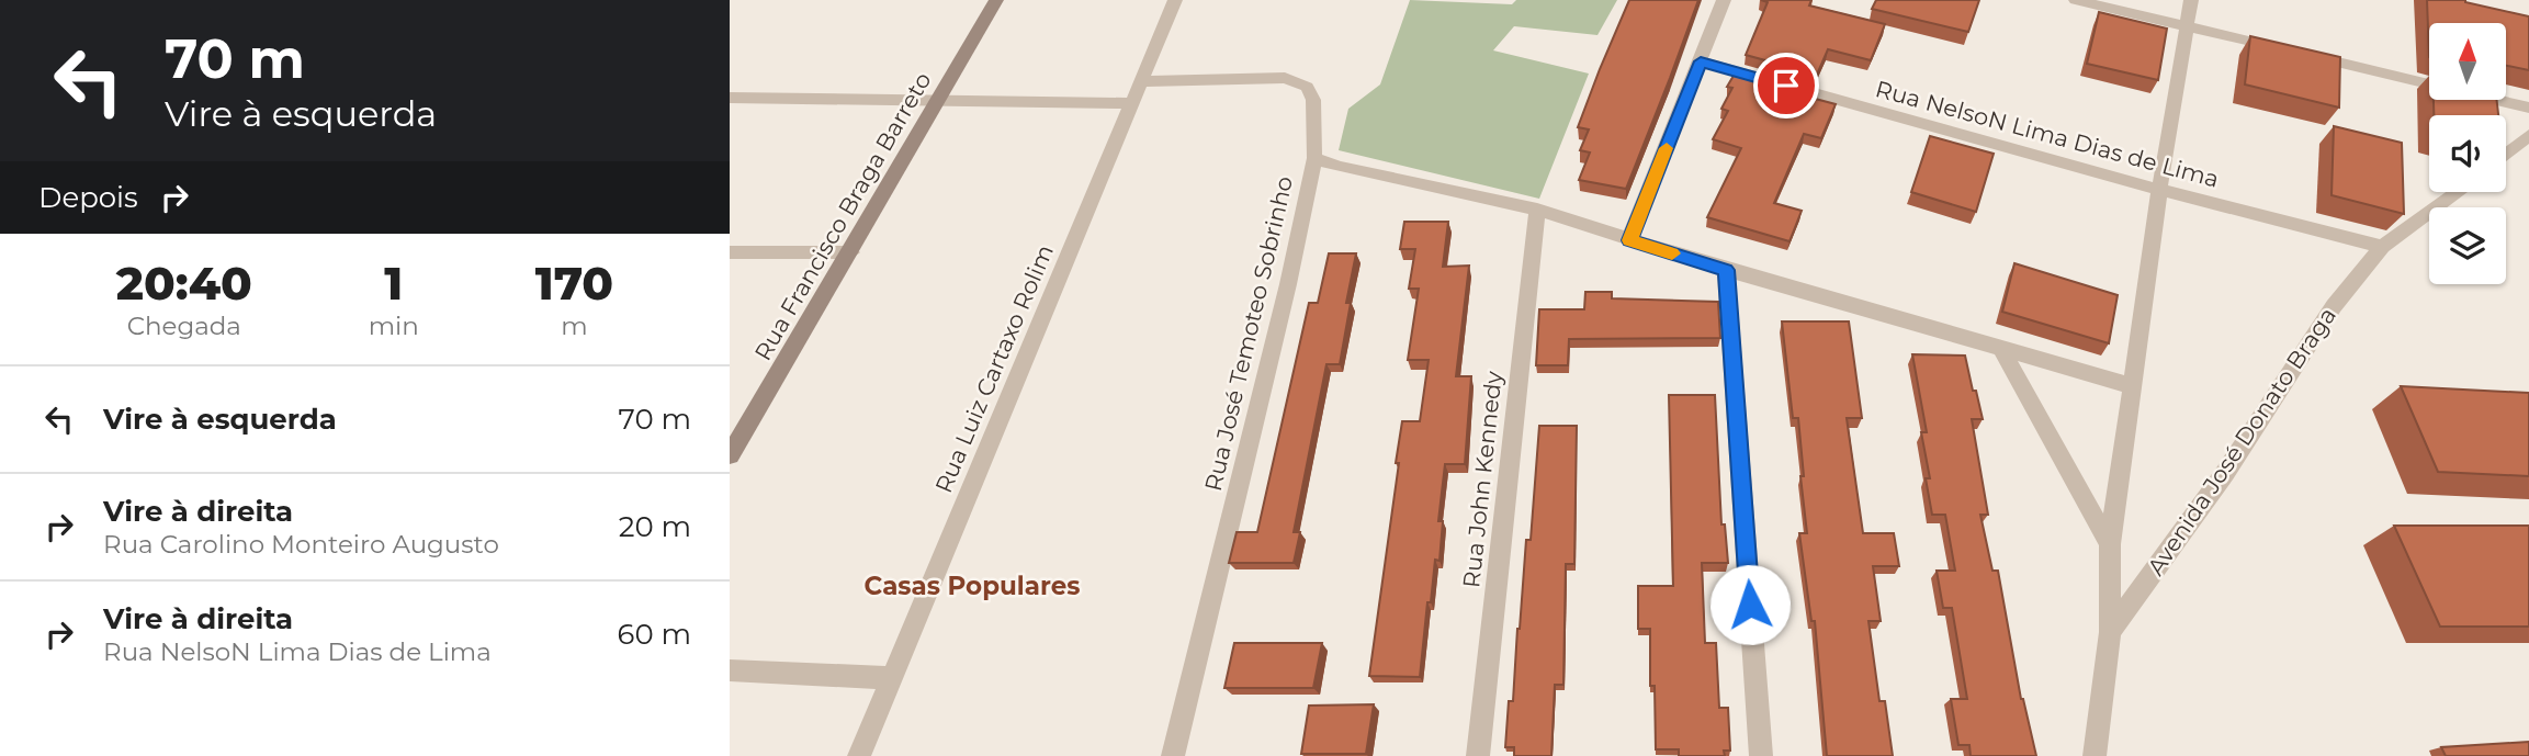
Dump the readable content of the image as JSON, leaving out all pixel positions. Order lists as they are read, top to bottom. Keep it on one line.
{"streets":{"street":["Rua NelsoN Lima Dias de Lima","Rua Francisco Braga Barreto","Rua José Temoteo Sobrinho","Rua Luiz Cartaxo Rolim","Avenida José Donato Braga","Rua John Kennedy"]},"crossings":[["Rua NelsoN Lima Dias de Lima","Avenida José Donato Braga"],["Rua José Temoteo Sobrinho","Rua Luiz Cartaxo Rolim"]],"districts":["Casas Populares"],"north":"top","page":{"turn":["70 m","Vire à esquerda"],"then":"Depois","eta":["20:40","Chegada","1","min","170","m"],"list":[{"name":"Vire à esquerda","value":"70 m"},{"name":"Vire à direita","note":"Rua Carolino Monteiro Augusto","value":"20 m"},{"name":"Vire à direita","note":"Rua NelsoN Lima Dias de Lima","value":"60 m"}]}}
